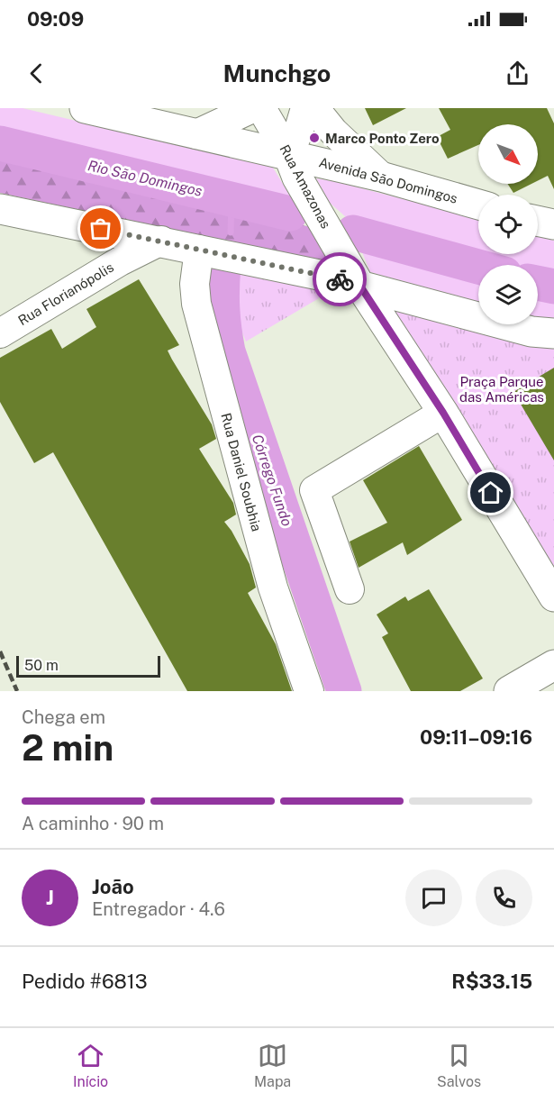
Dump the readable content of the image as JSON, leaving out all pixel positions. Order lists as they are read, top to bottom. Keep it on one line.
{"streets":{"main road":["Avenida São Domingos","Rua Amazonas"],"street":["Rua Florianópolis","Rua Daniel Soubhia"]},"crossings":[["Avenida São Domingos","Rua Amazonas"]],"water":["Rio São Domingos","Córrego Fundo"],"parks":["Praça Parque das Américas"],"places":["Marco Ponto Zero"],"scale_bar":"50 m","north":"bottom right","page":{"status":"09:09","header":"Munchgo","scale":"50 m","heading":["2 min","Chega em","09:11–09:16"],"panel":["João","Entregador · 4.6","Pedido #6813","R$33.15"],"bar":"A caminho · 90 m","round":"J","tabs":["Início","Mapa","Salvos"]}}
